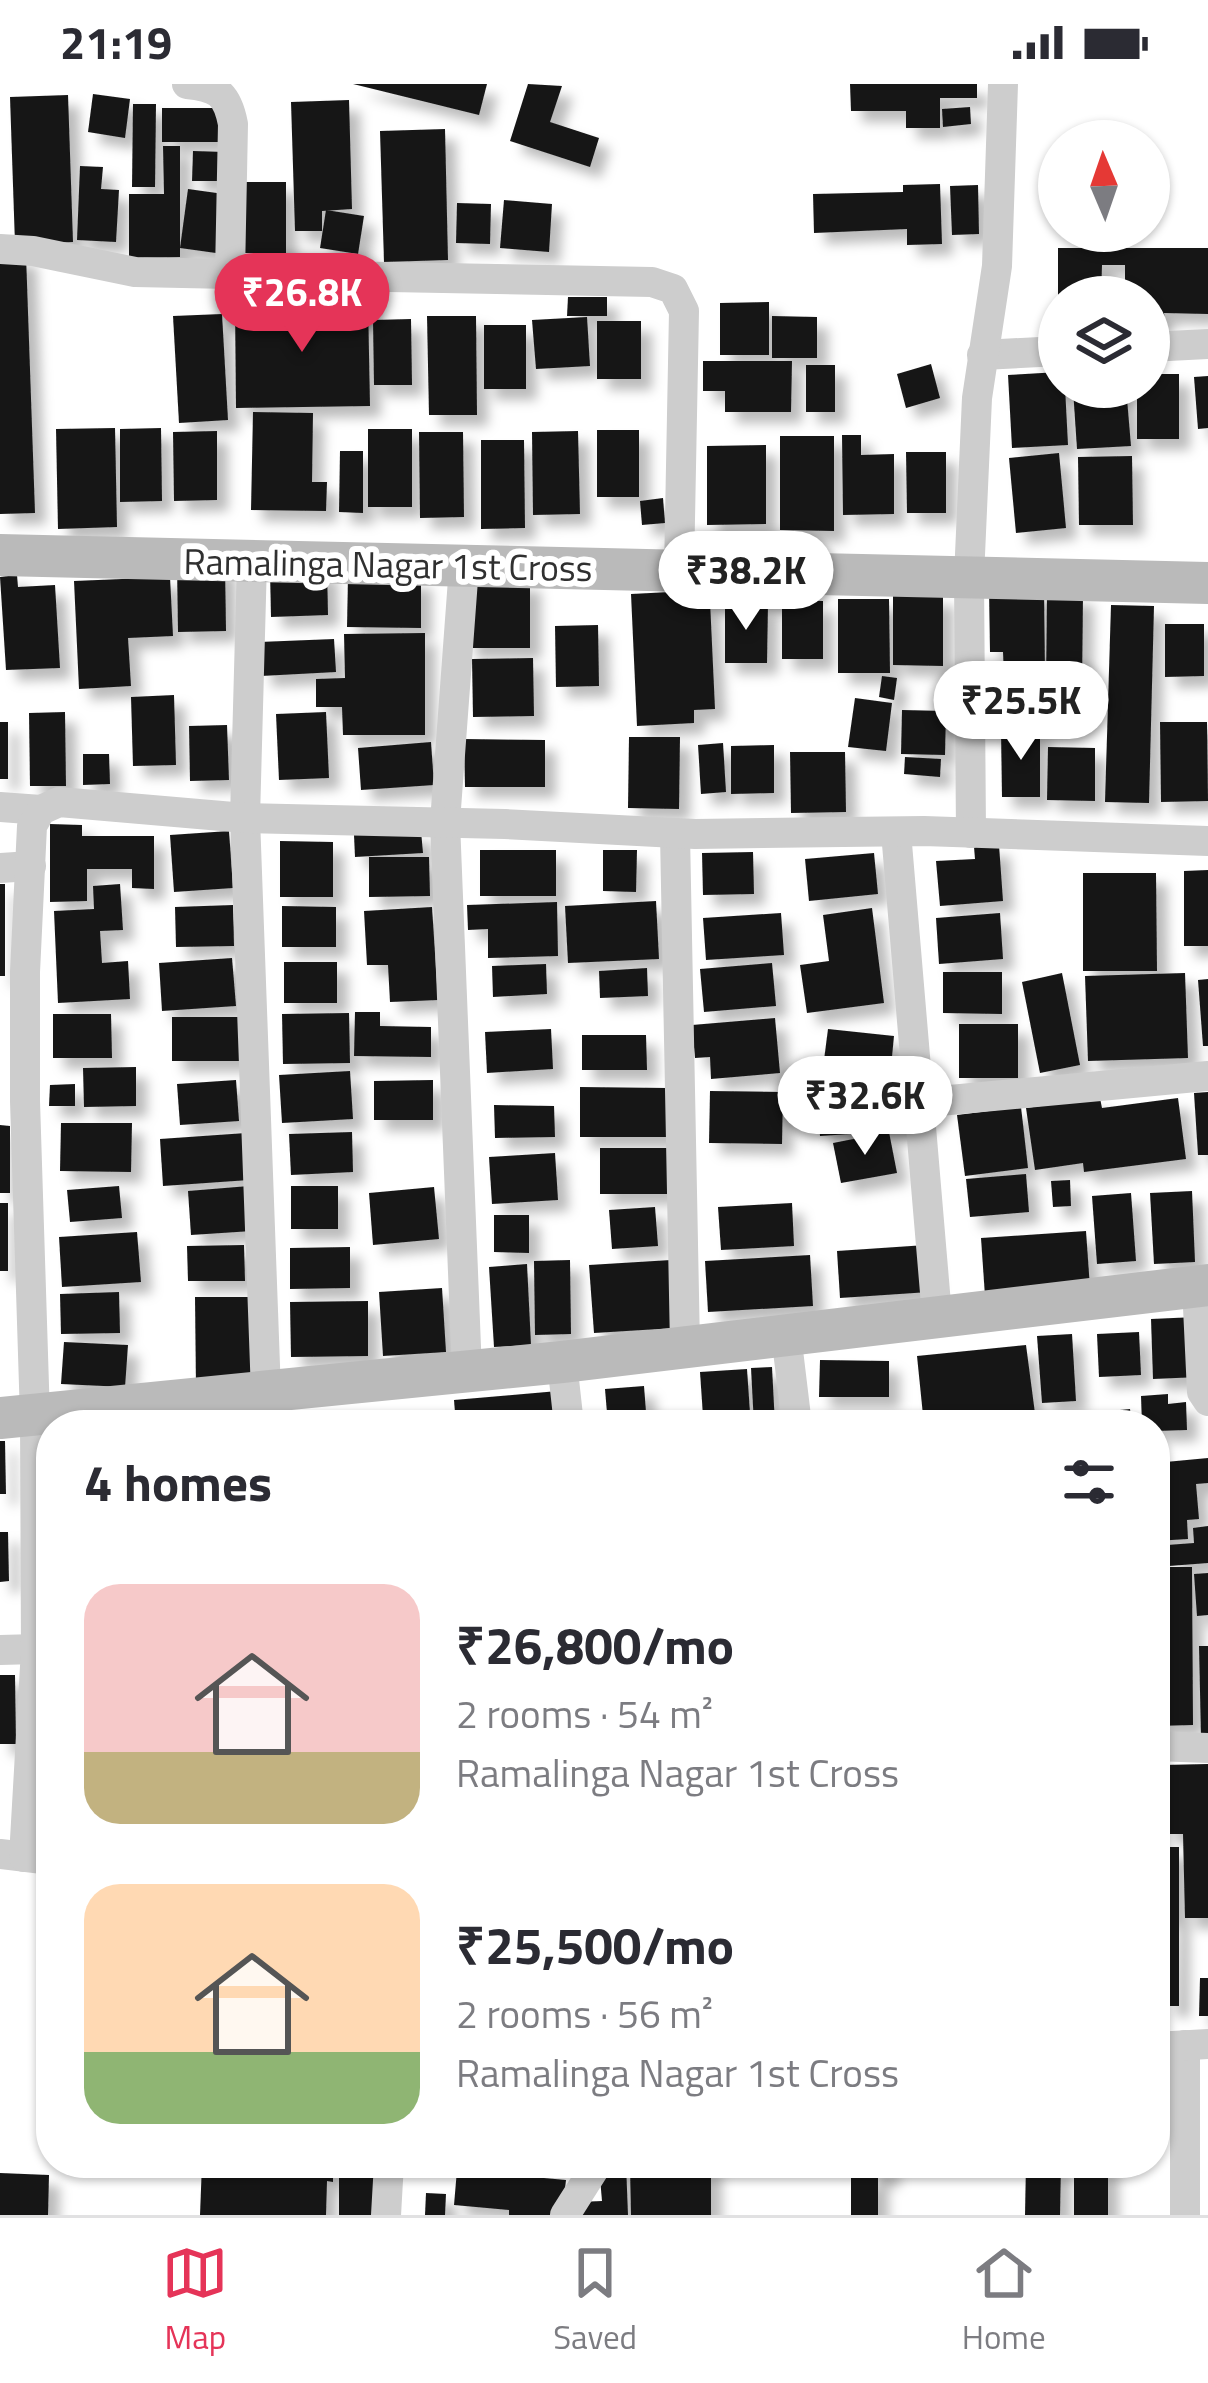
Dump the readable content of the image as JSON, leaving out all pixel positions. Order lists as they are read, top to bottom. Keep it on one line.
{"streets":{"street":["Ramalinga Nagar 1st Cross"]},"north":"top","page":{"status":"21:19","price":["₹26.8K","₹38.2K","₹25.5K","₹32.6K"],"heading":"4 homes","list":[{"name":"₹26,800/mo","note":"2 rooms · 54 m² · Ramalinga Nagar 1st Cross"},{"name":"₹25,500/mo","note":"2 rooms · 56 m² · Ramalinga Nagar 1st Cross"}],"tabs":["Map","Saved","Home"]}}
